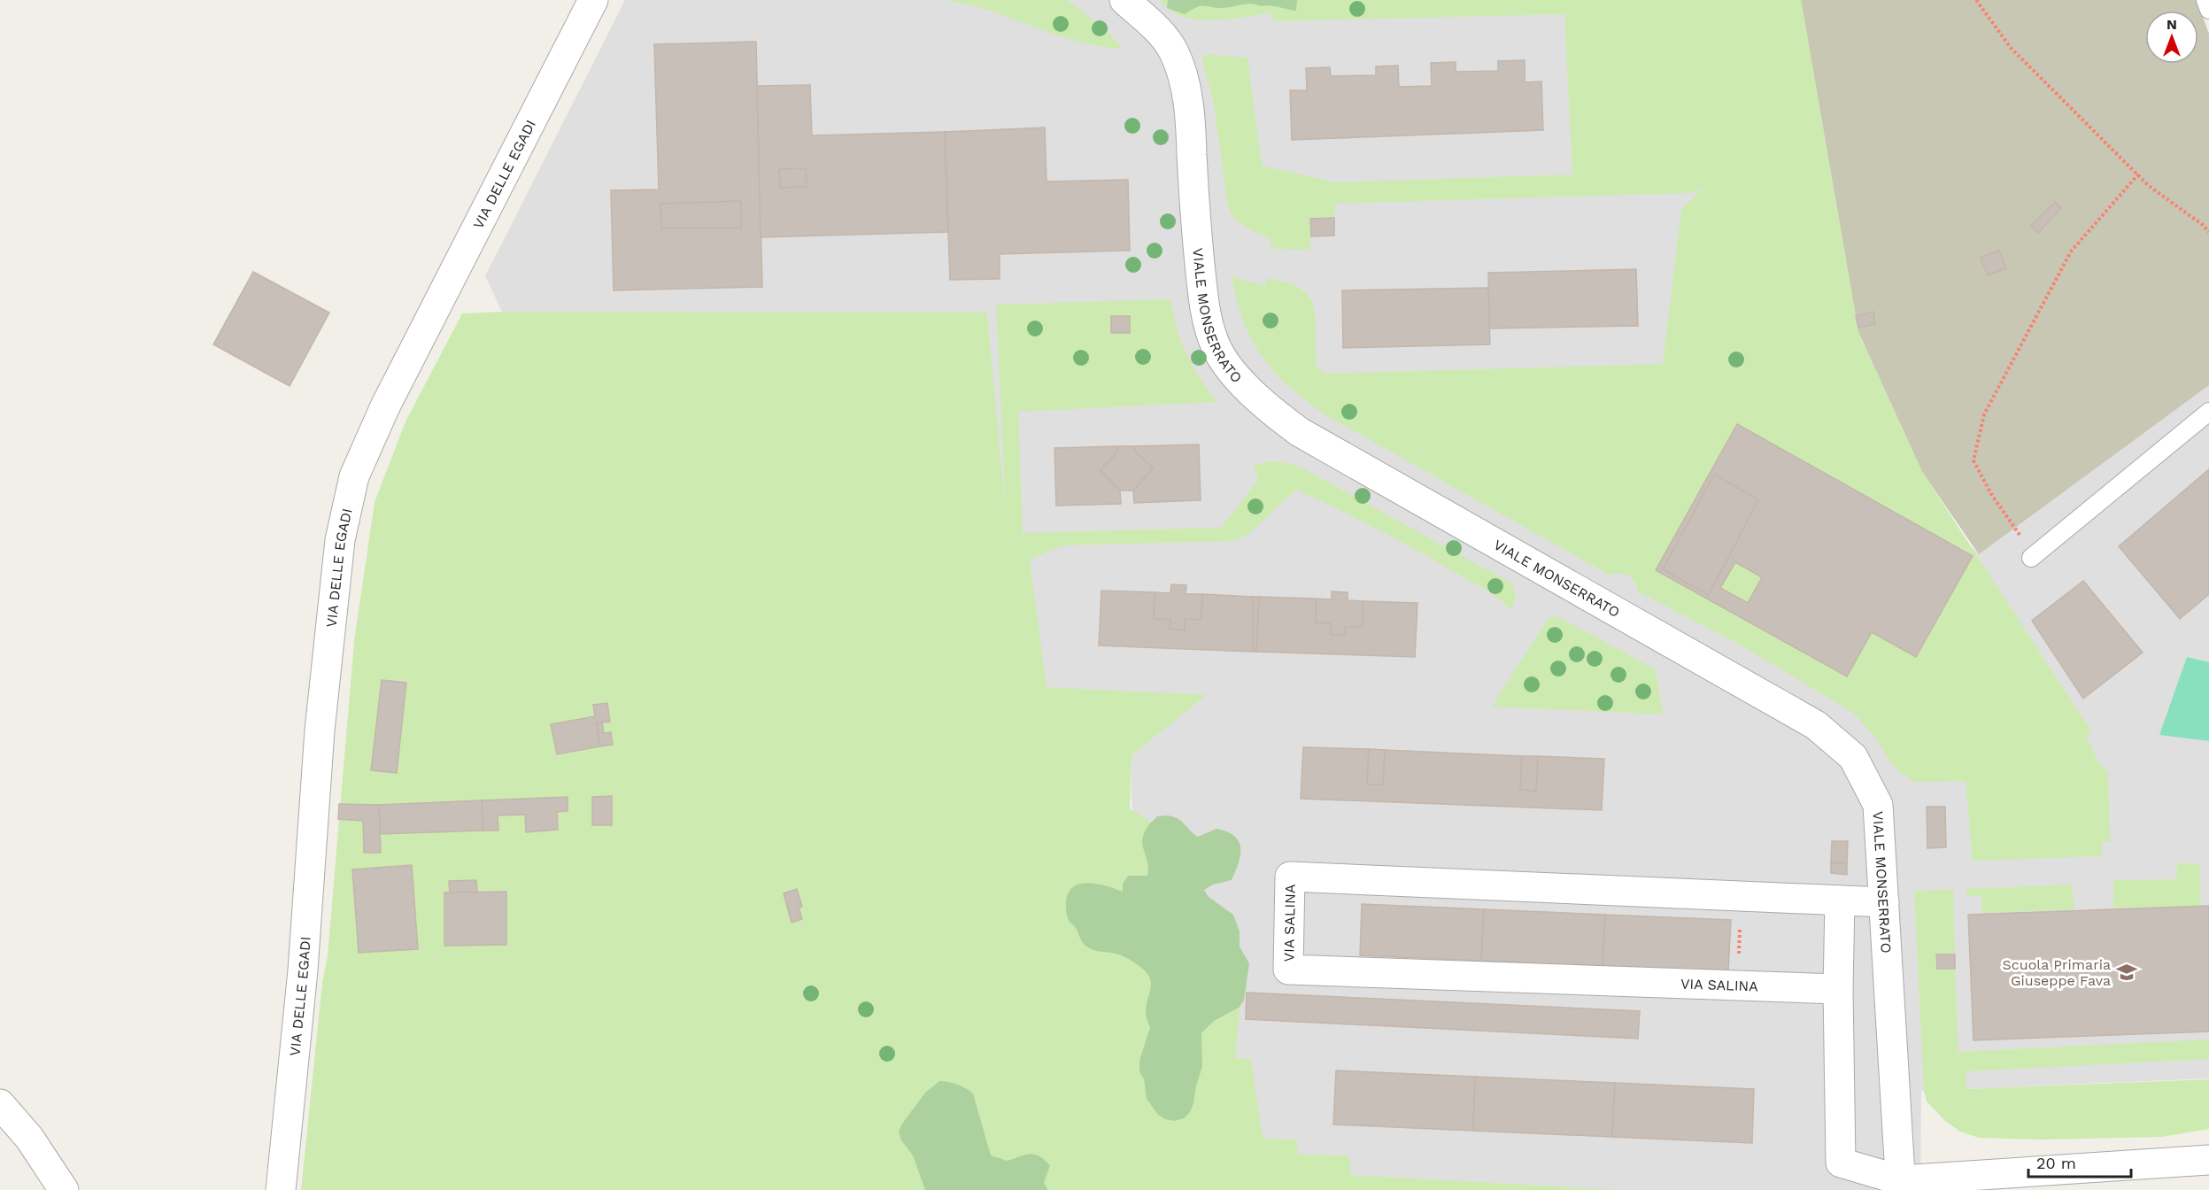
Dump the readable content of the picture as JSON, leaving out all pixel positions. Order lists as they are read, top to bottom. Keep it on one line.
{"streets":{"street":["VIA DELLE EGADI","VIALE MONSERRATO","VIA SALINA"]},"crossings":[["VIALE MONSERRATO","VIA SALINA"]],"places":{"school or university":["Scuola Primaria Giuseppe Fava"]},"scale_bar":"20 m","north":"top"}
